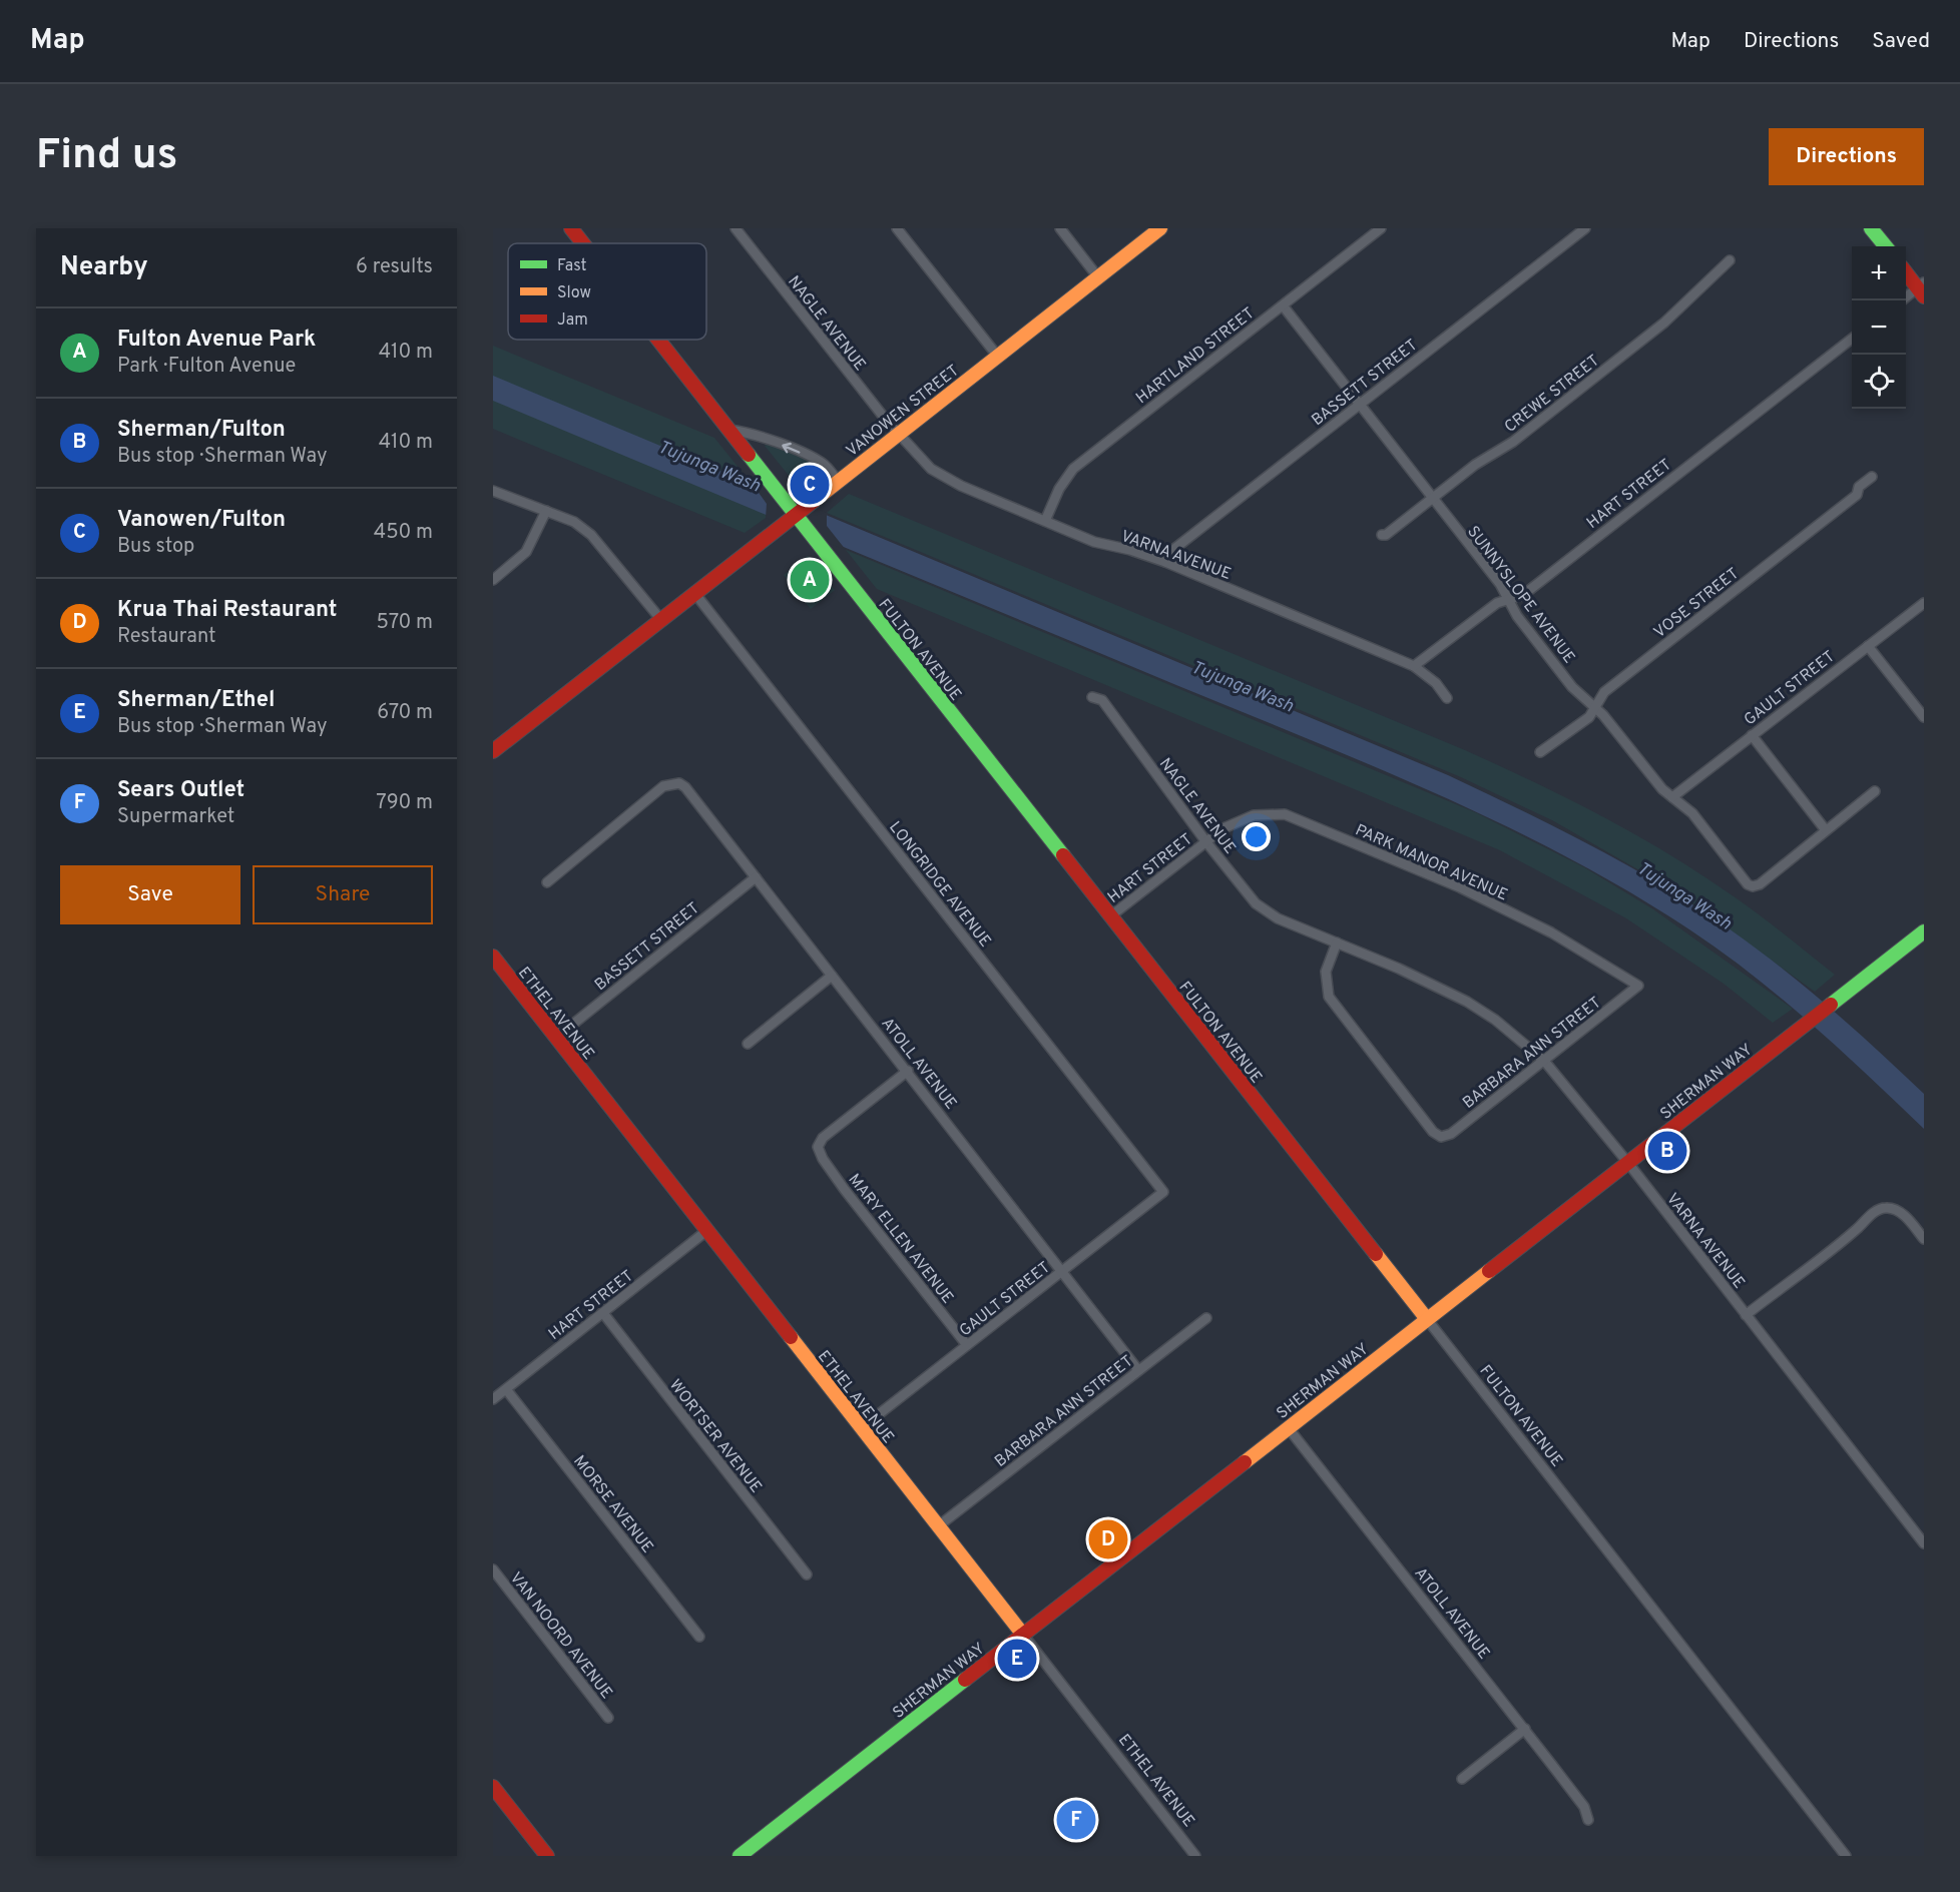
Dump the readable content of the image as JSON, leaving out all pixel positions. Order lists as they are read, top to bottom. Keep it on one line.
{"streets":{"main road":["VANOWEN STREET","FULTON AVENUE","ETHEL AVENUE","SHERMAN WAY"],"street":["NAGLE AVENUE","HARTLAND STREET","BASSETT STREET","CREWE STREET","HART STREET","VARNA AVENUE","SUNNYSLOPE AVENUE","VOSE STREET","GAULT STREET","PARK MANOR AVENUE","LONGRIDGE AVENUE","BARBARA ANN STREET","ATOLL AVENUE","MARY ELLEN AVENUE","WORTSER AVENUE","MORSE AVENUE","VAN NOORD AVENUE"]},"crossings":[["NAGLE AVENUE","VANOWEN STREET"],["NAGLE AVENUE","HART STREET"],["NAGLE AVENUE","VARNA AVENUE"],["NAGLE AVENUE","PARK MANOR AVENUE"],["NAGLE AVENUE","BARBARA ANN STREET"],["HARTLAND STREET","VARNA AVENUE"],["HARTLAND STREET","SUNNYSLOPE AVENUE"],["BASSETT STREET","VARNA AVENUE"],["BASSETT STREET","SUNNYSLOPE AVENUE"],["BASSETT STREET","ETHEL AVENUE"],["BASSETT STREET","ATOLL AVENUE"],["CREWE STREET","SUNNYSLOPE AVENUE"],["VANOWEN STREET","VARNA AVENUE"],["VANOWEN STREET","FULTON AVENUE"],["VANOWEN STREET","LONGRIDGE AVENUE"],["HART STREET","VARNA AVENUE"],["HART STREET","SUNNYSLOPE AVENUE"],["HART STREET","FULTON AVENUE"],["HART STREET","PARK MANOR AVENUE"],["HART STREET","ETHEL AVENUE"],["HART STREET","WORTSER AVENUE"],["HART STREET","MORSE AVENUE"],["VARNA AVENUE","BARBARA ANN STREET"],["VARNA AVENUE","SHERMAN WAY"],["SUNNYSLOPE AVENUE","VOSE STREET"],["SUNNYSLOPE AVENUE","GAULT STREET"],["FULTON AVENUE","SHERMAN WAY"],["GAULT STREET","LONGRIDGE AVENUE"],["GAULT STREET","ETHEL AVENUE"],["GAULT STREET","ATOLL AVENUE"],["GAULT STREET","MARY ELLEN AVENUE"],["PARK MANOR AVENUE","BARBARA ANN STREET"],["ETHEL AVENUE","BARBARA ANN STREET"],["ETHEL AVENUE","SHERMAN WAY"],["BARBARA ANN STREET","ATOLL AVENUE"],["ATOLL AVENUE","SHERMAN WAY"],["ATOLL AVENUE","MARY ELLEN AVENUE"]],"water":["Tujunga Wash"],"legend":["Fast","Slow","Jam"],"page":{"header":"Map","nav":["Map","Directions","Saved"],"buttons":["Directions",["Save","Share"]],"title":"Find us","heading":["Nearby","6 results"],"map_buttons":["+","−"],"list":[{"mark":"A","name":"Fulton Avenue Park","note":"Park · Fulton Avenue","value":"410 m"},{"mark":"B","name":"Sherman/Fulton","note":"Bus stop · Sherman Way","value":"410 m"},{"mark":"C","name":"Vanowen/Fulton","note":"Bus stop","value":"450 m"},{"mark":"D","name":"Krua Thai Restaurant","note":"Restaurant","value":"570 m"},{"mark":"E","name":"Sherman/Ethel","note":"Bus stop · Sherman Way","value":"670 m"},{"mark":"F","name":"Sears Outlet","note":"Supermarket","value":"790 m"}],"pins":["C","A","B","D","E","F"]}}
